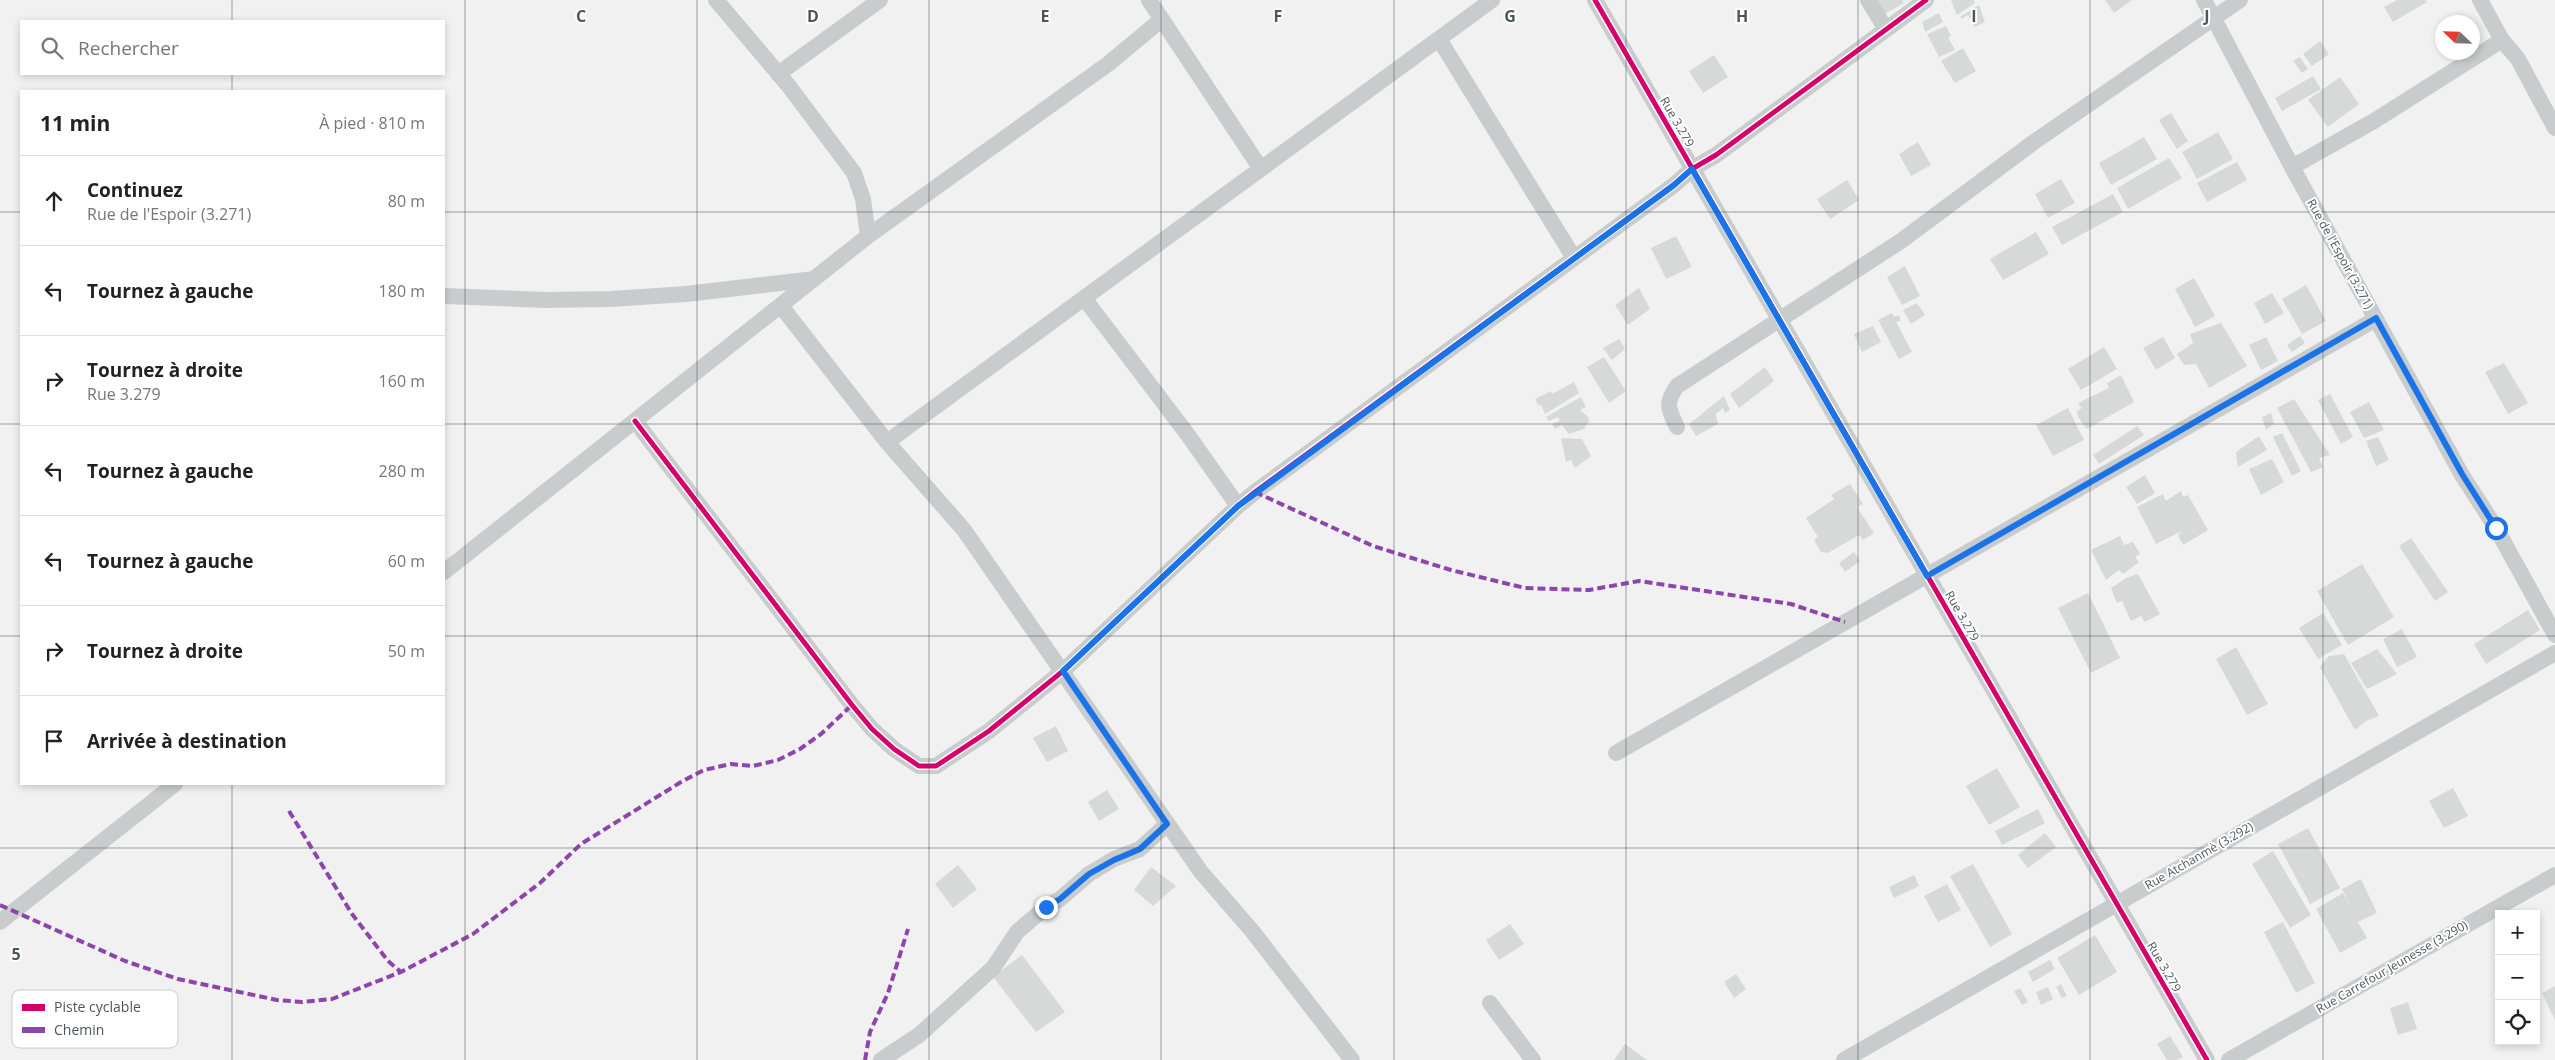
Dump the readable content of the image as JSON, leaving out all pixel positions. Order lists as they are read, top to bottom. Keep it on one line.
{"streets":{"street":["Rue 3.279","Rue de l'Espoir (3.271)","Rue Atchanmè (3.292)","Rue Carrefour Jeunesse (3.290)"]},"crossings":[["Rue 3.279","Rue Atchanmè (3.292)"]],"legend":["Piste cyclable","Chemin"],"north":"top left","page":{"search":"Rechercher","heading":["11 min","À pied · 810 m"],"list":[["Continuez","Rue de l'Espoir (3.271)","80 m"],["Tournez à gauche","180 m"],["Tournez à droite","Rue 3.279","160 m"],["Tournez à gauche","280 m"],["Tournez à gauche","60 m"],["Tournez à droite","50 m"],"Arrivée à destination"],"map_buttons":["+","−"]},"grid":{"columns":["C","D","E","F","G","H","I","J"],"rows":["5"]}}
